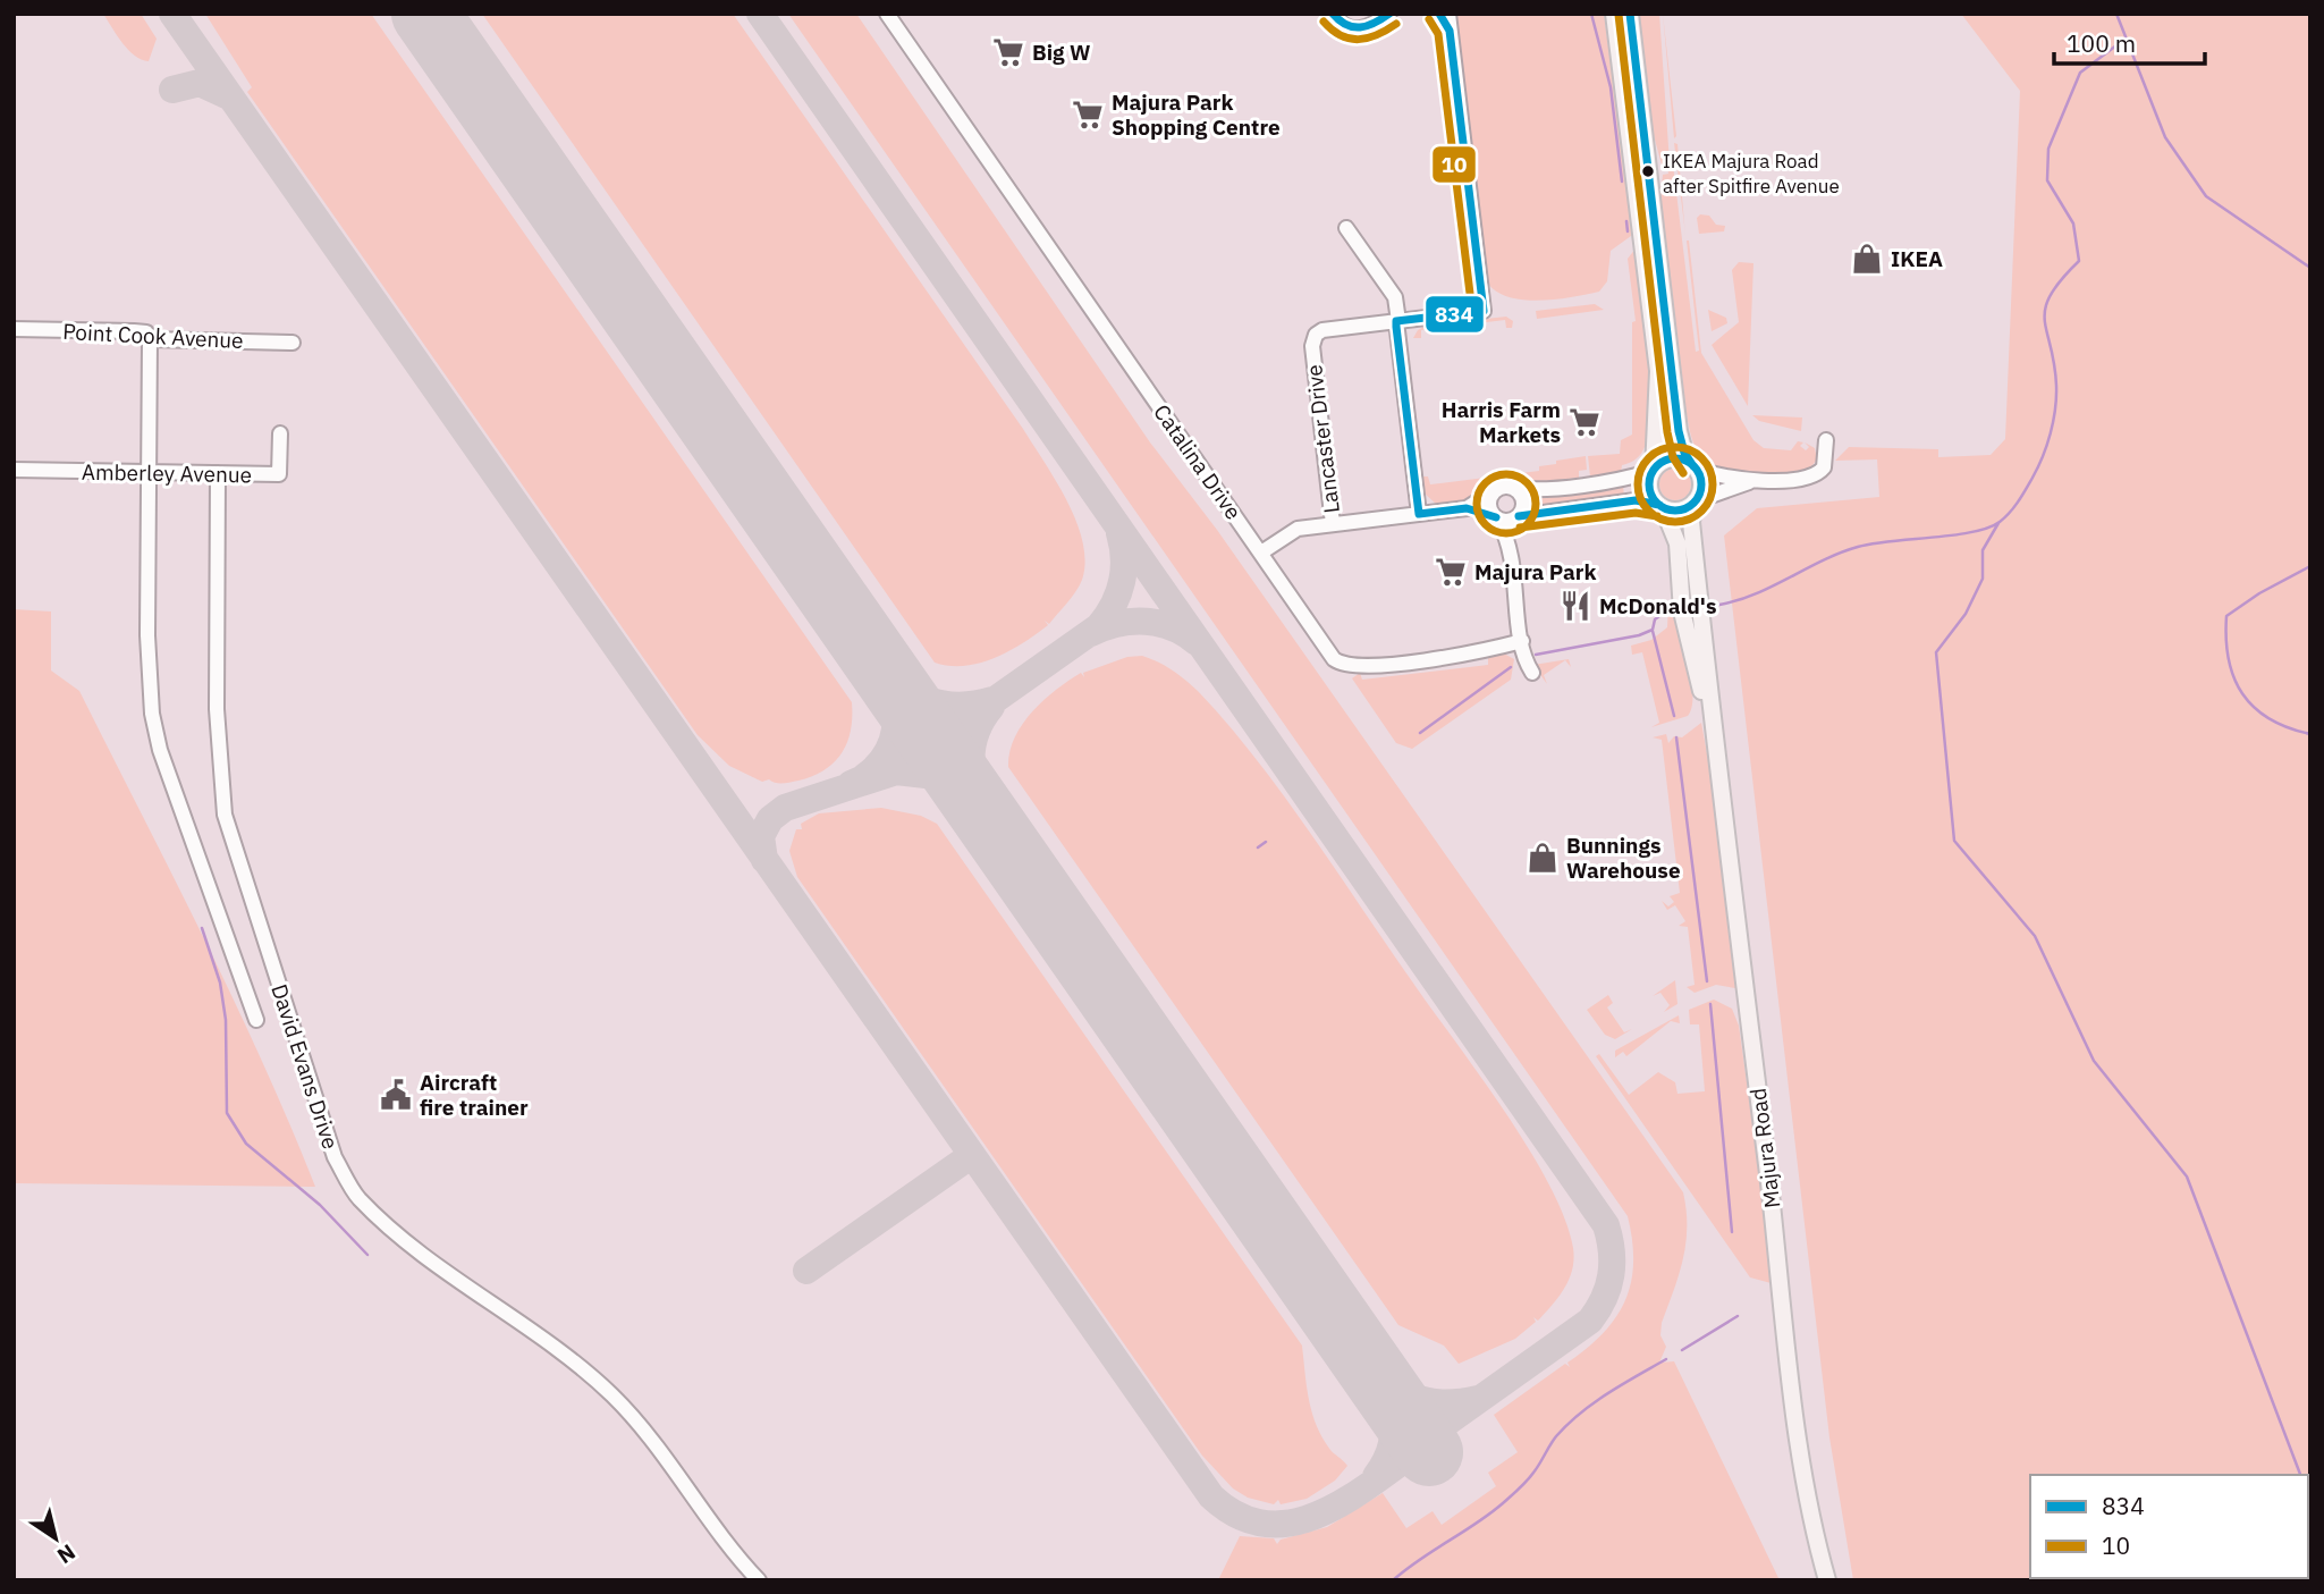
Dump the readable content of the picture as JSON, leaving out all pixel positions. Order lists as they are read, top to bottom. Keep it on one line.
{"streets":{"main road":["Majura Road"],"street":["Point Cook Avenue","Lancaster Drive","Catalina Drive","Amberley Avenue","David Evans Drive"]},"crossings":[["Amberley Avenue","David Evans Drive"]],"places":{"supermarket":["Big W","Majura Park Shopping Centre","Harris Farm Markets","Majura Park"],"other":["IKEA Majura Road after Spitfire Avenue"],"shop":["IKEA","Bunnings Warehouse"],"restaurant":["McDonald's"],"public building":["Aircraft fire trainer"]},"lines":["transit line 834","transit line 10"],"legend":["834","10"],"scale_bar":"100 m","north":"bottom right"}
